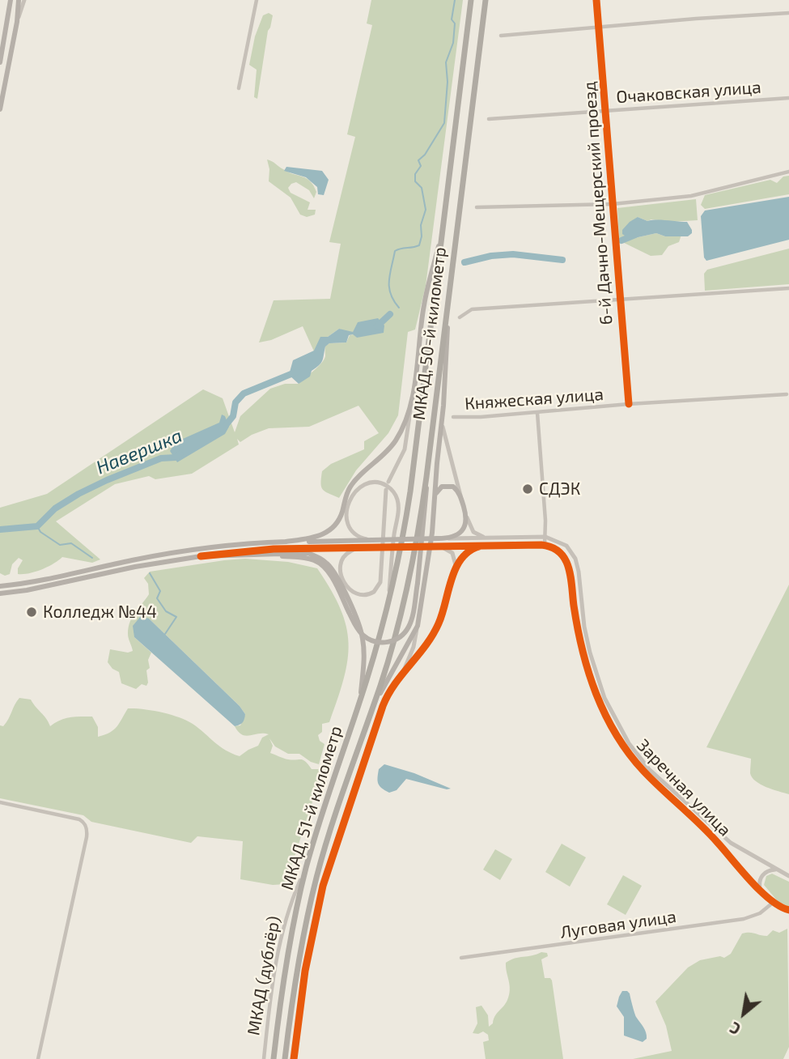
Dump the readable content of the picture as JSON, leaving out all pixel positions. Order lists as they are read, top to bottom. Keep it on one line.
{"streets":{"highway":["МКАД, 50-й километр","МКАД, 51-й километр"],"street":["Очаковская улица","6-й Дачно-Мещерский проезд","Княжеская улица","Заречная улица","Луговая улица","МКАД (дублёр)"]},"crossings":[["Очаковская улица","6-й Дачно-Мещерский проезд"],["6-й Дачно-Мещерский проезд","Княжеская улица"],["МКАД, 50-й километр","МКАД, 51-й километр"],["Заречная улица","Луговая улица"],["МКАД, 51-й километр","МКАД (дублёр)"]],"water":["Навершка"],"places":["СДЭК","Колледж №44"],"north":"bottom left"}
